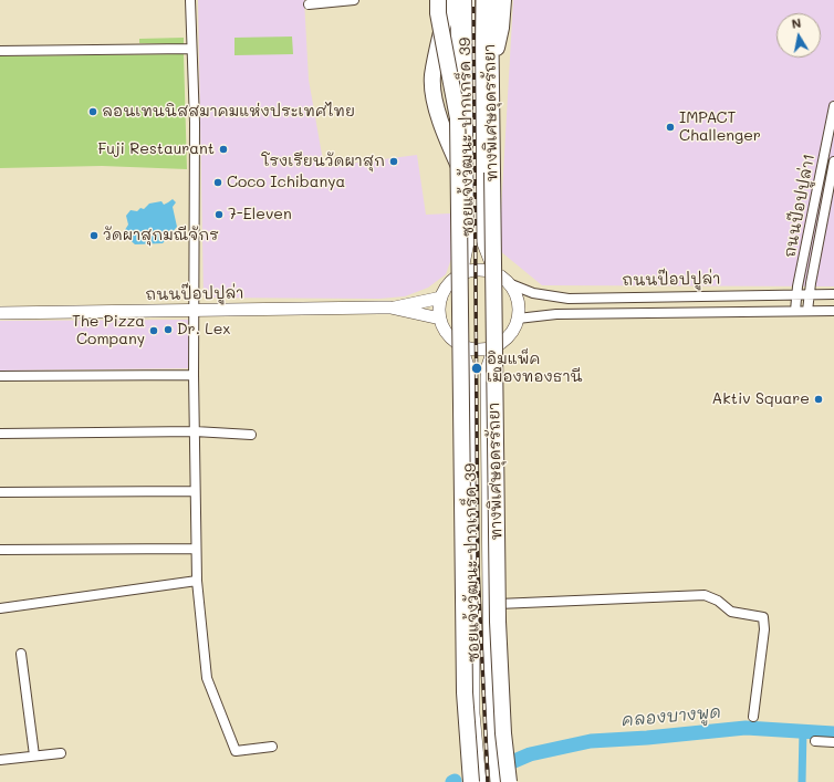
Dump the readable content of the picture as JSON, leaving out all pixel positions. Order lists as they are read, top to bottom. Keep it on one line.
{"streets":{"highway":["ทางพิเศษอุดรรัถยา"],"main road":["ซอยแจ้งวัฒนะ-ปากเกร็ด 39","ถนนป๊อปปูล่า"],"street":["ถนนป๊อปปูล่า1"]},"crossings":[["ซอยแจ้งวัฒนะ-ปากเกร็ด 39","ถนนป๊อปปูล่า"],["ถนนป๊อปปูล่า1","ถนนป๊อปปูล่า"]],"water":["คลองบางพูด"],"places":["ลอนเทนนิสสมาคมแห่งประเทศไทย","IMPACT Challenger","Fuji Restaurant","โรงเรียนวัดผาสุก","Coco Ichibanya","7-Eleven","วัดผาสุกมณีจักร","Dr. Lex","The Pizza Company","อิมแพ็ค เมืองทองธานี","Aktiv Square"],"north":"top"}
